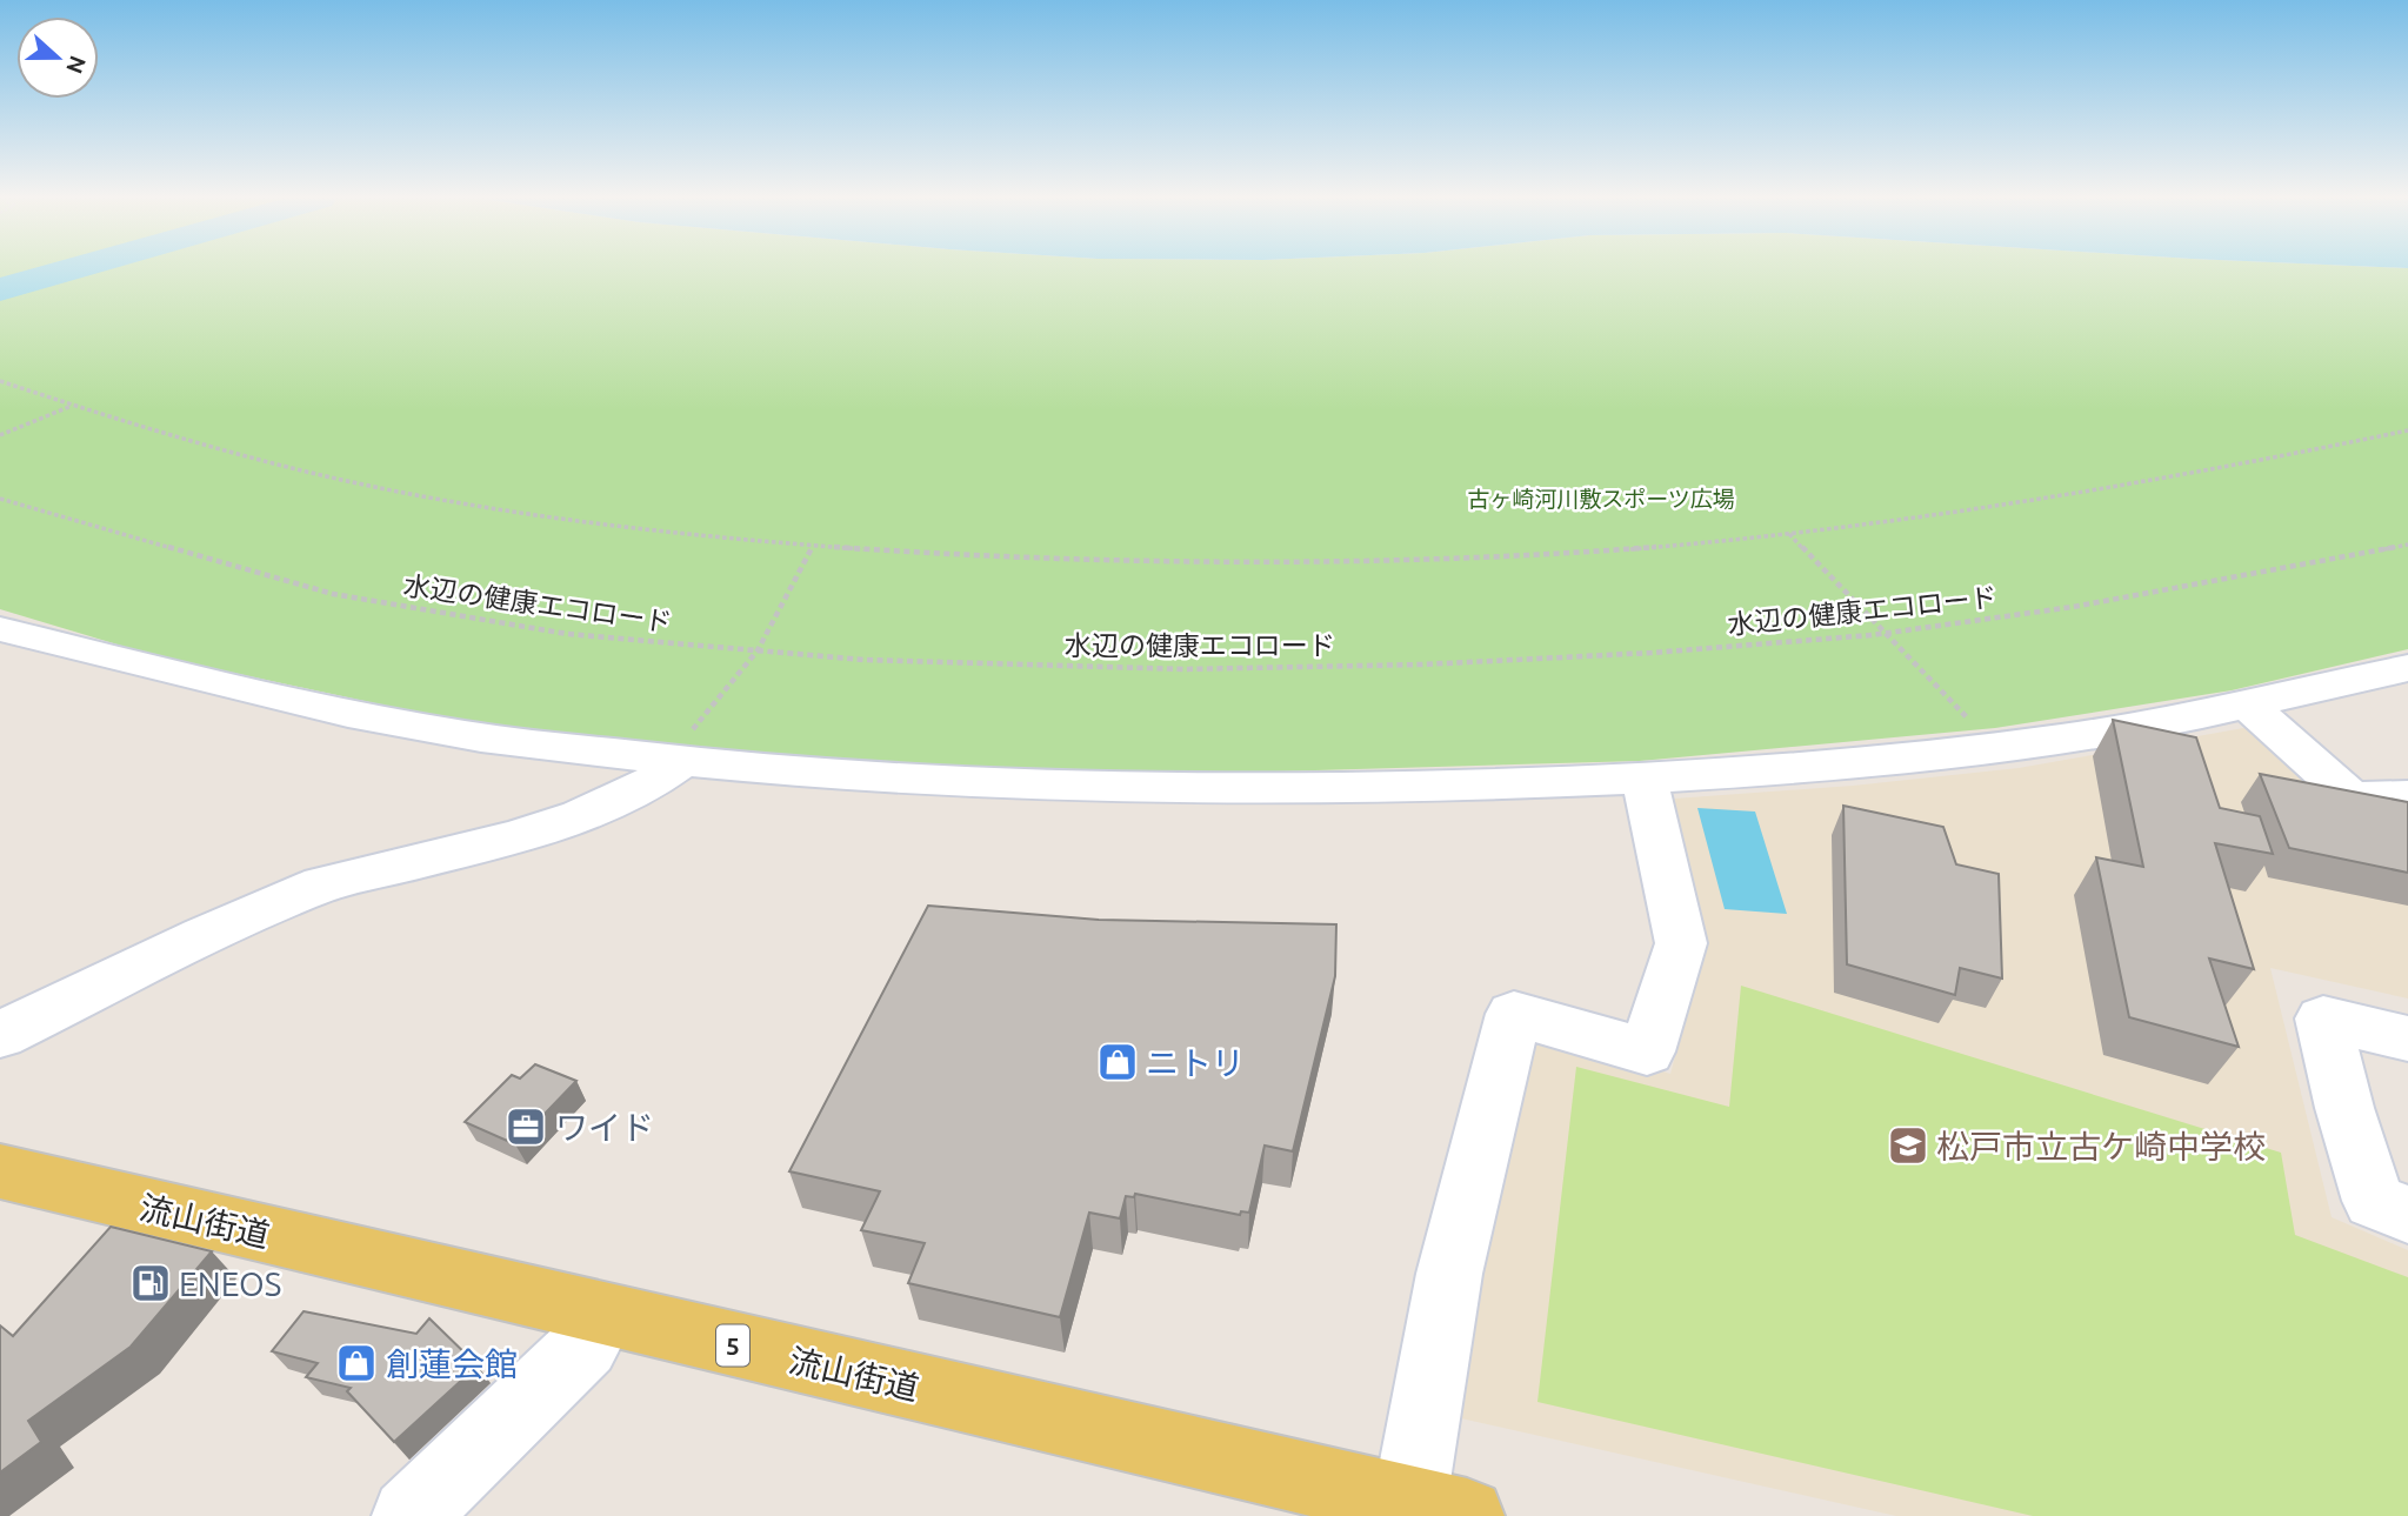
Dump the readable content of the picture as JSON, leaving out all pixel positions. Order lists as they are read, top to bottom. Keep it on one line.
{"streets":{"main road":["流山街道","5"],"path":["水辺の健康エコロード"]},"parks":["古ヶ崎河川敷スポーツ広場"],"places":{"shop":["ニトリ","創蓮会館"],"office":["ワイド"],"school or university":["松戸市立古ケ崎中学校"],"fuel station":["ENEOS"]},"north":"right"}
